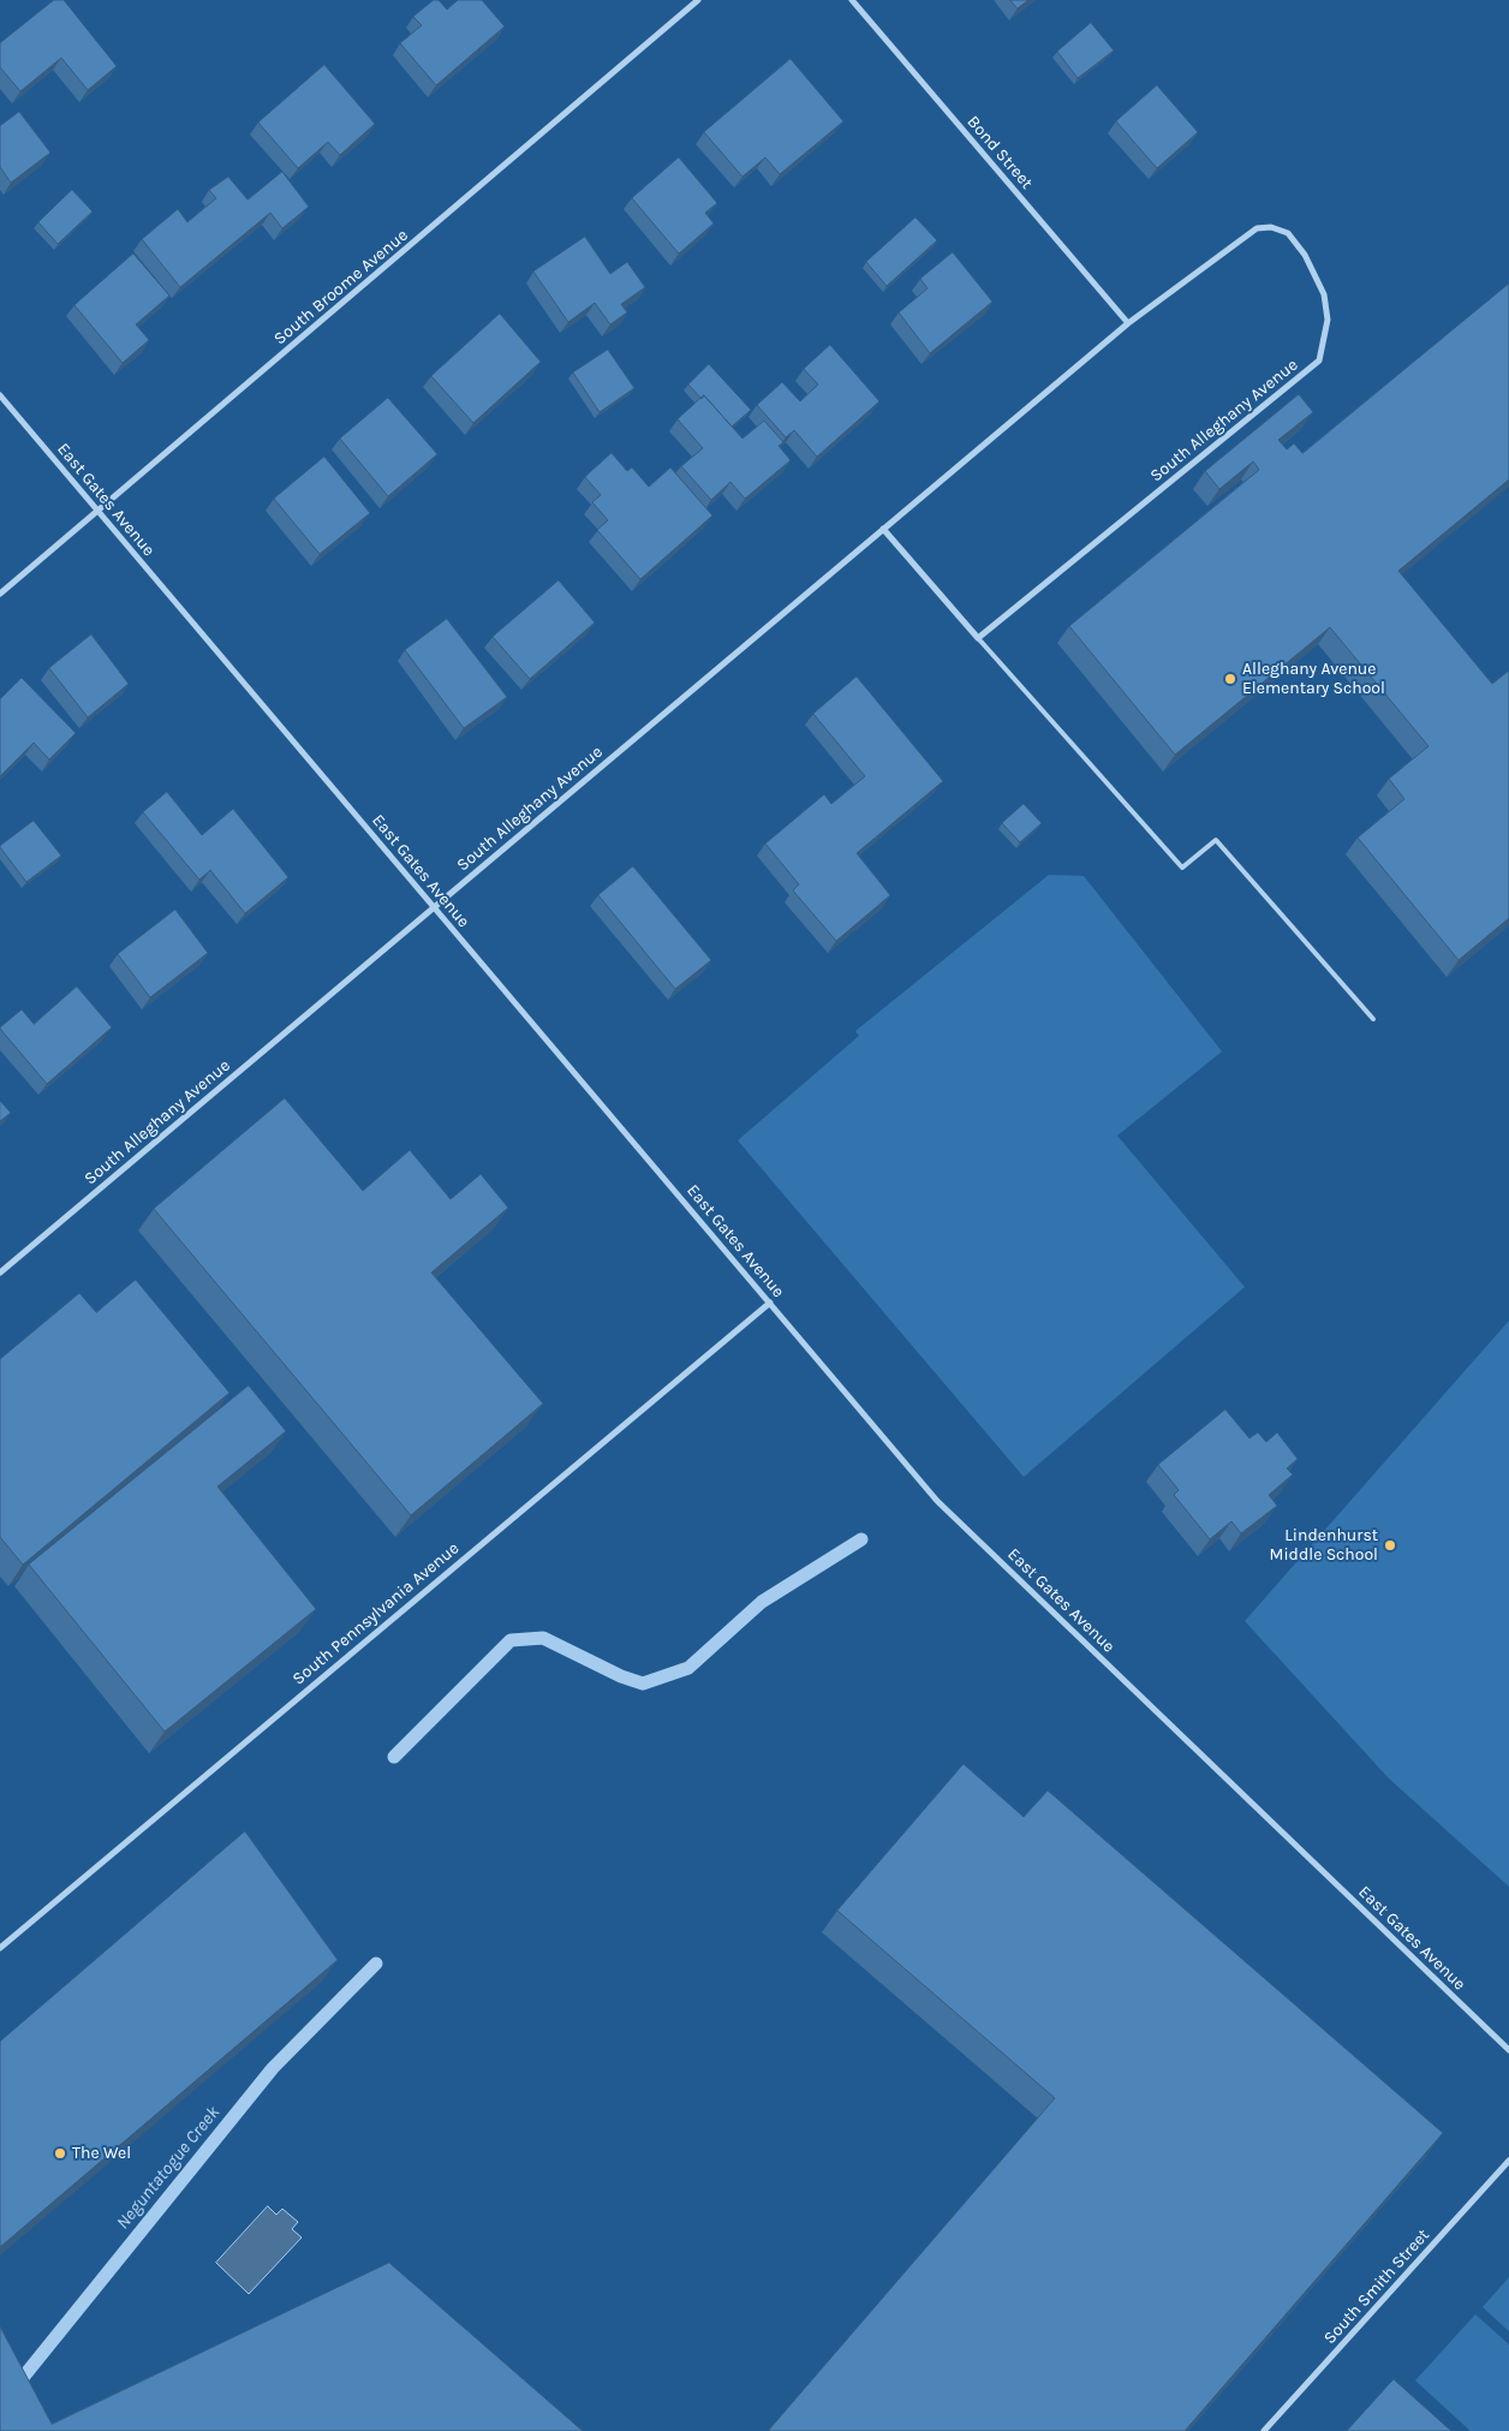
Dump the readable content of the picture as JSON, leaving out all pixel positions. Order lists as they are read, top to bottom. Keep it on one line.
{"streets":{"street":["Bond Street","South Broome Avenue","South Alleghany Avenue","East Gates Avenue","South Pennsylvania Avenue","South Smith Street"]},"crossings":[["Bond Street","South Alleghany Avenue"],["South Broome Avenue","East Gates Avenue"],["South Alleghany Avenue","East Gates Avenue"],["East Gates Avenue","South Pennsylvania Avenue"]],"water":["Neguntatogue Creek"],"places":["Alleghany Avenue Elementary School","Lindenhurst Middle School","The Wel"]}
